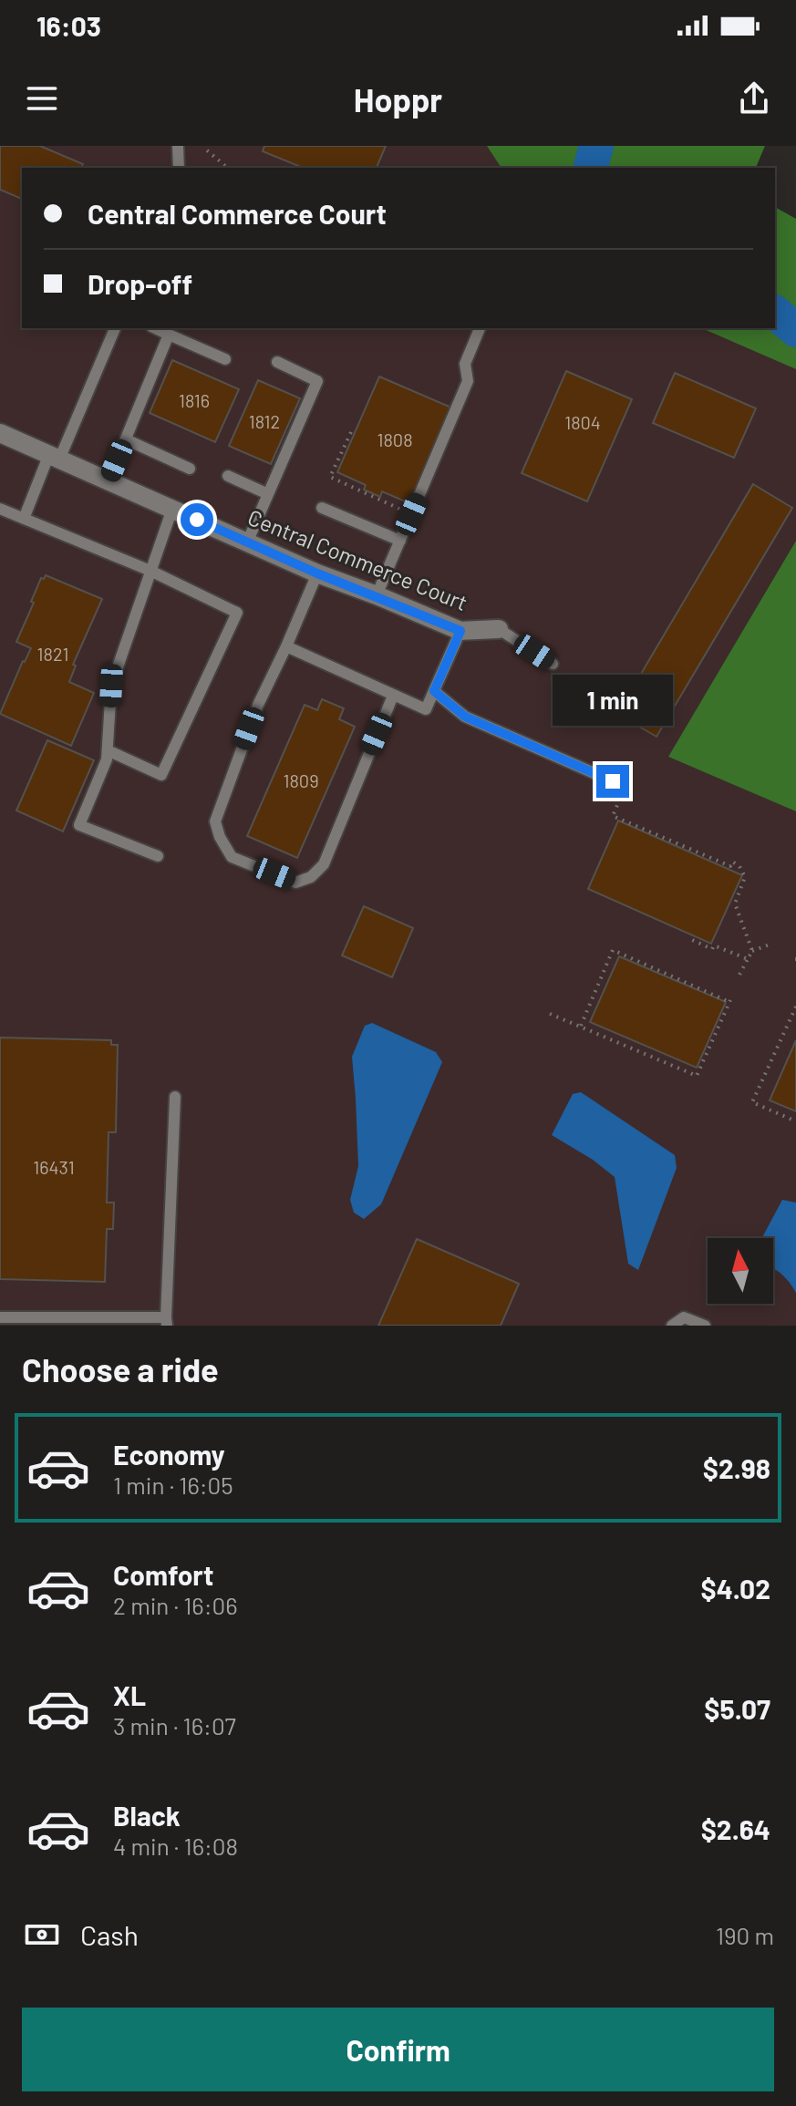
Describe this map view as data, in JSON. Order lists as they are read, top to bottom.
{
  "streets": {
    "street": ["Central Commerce Court"]
  },
  "house_numbers": [
    "1816",
    "1812",
    "1804",
    "1808",
    "1821",
    "1809",
    "16431"
  ],
  "north": "top",
  "page": {
    "status": "16:03",
    "header": "Hoppr",
    "banner": ["Central Commerce Court", "Drop-off"],
    "bubble": "1 min",
    "heading": "Choose a ride",
    "list": [
      {
        "name": "Economy",
        "note": "1 min · 16:05",
        "value": "$2.98"
      },
      {
        "name": "Comfort",
        "note": "2 min · 16:06",
        "value": "$4.02"
      },
      {
        "name": "XL",
        "note": "3 min · 16:07",
        "value": "$5.07"
      },
      {
        "name": "Black",
        "note": "4 min · 16:08",
        "value": "$2.64"
      }
    ],
    "pay": ["Cash", "190 m"],
    "buttons": "Confirm"
  }
}
